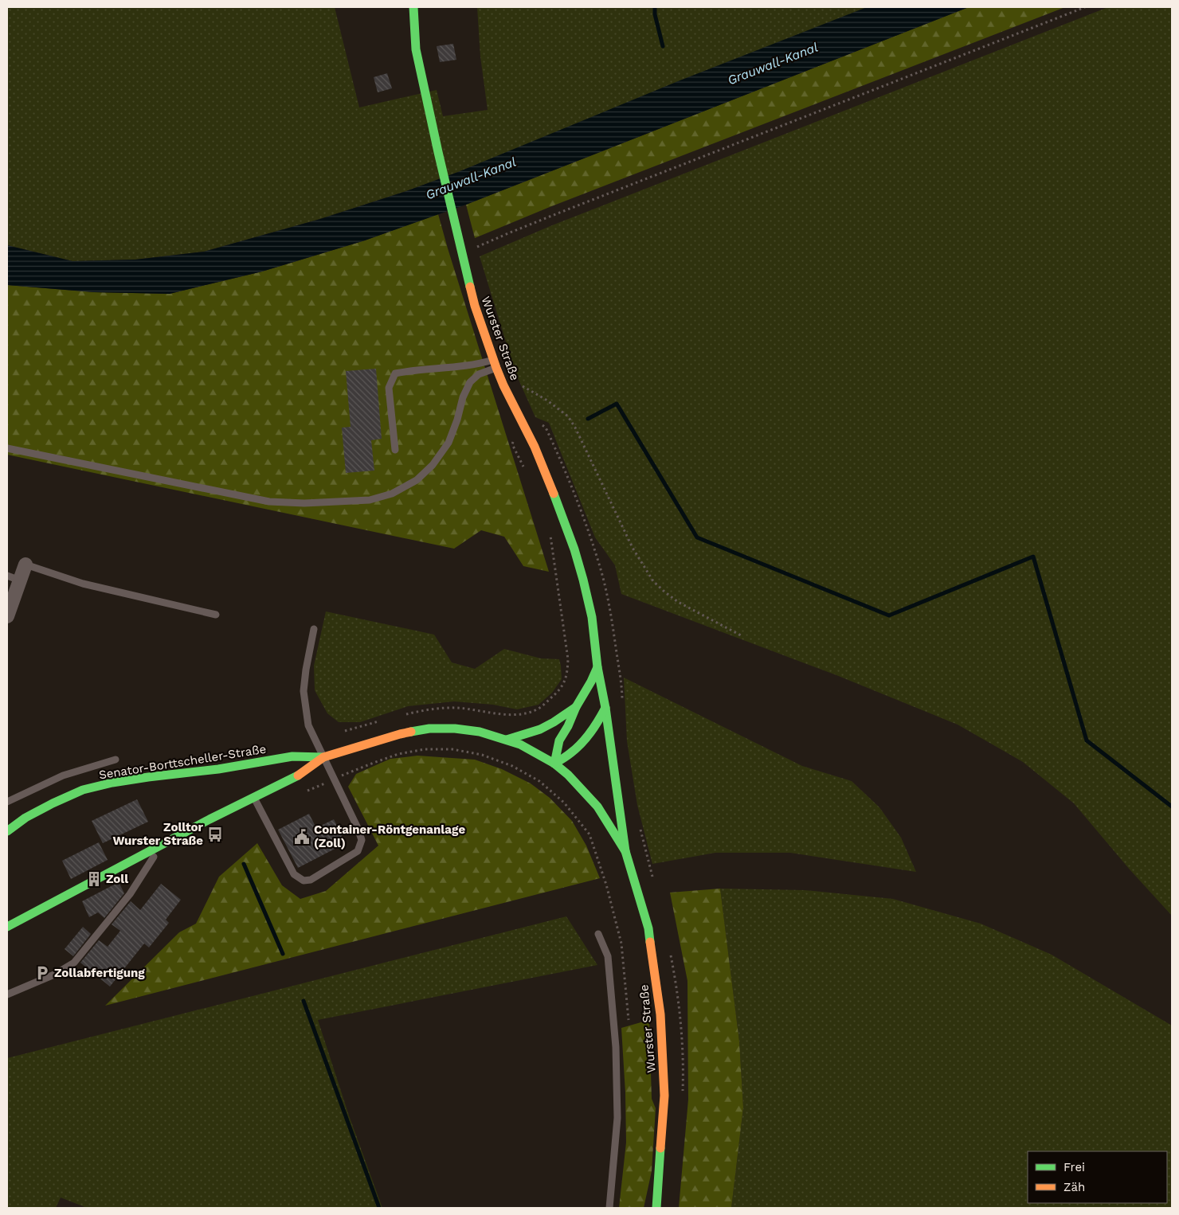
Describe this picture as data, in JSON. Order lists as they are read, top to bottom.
{
  "streets": {
    "main road": ["Wurster Straße", "Senator-Borttscheller-Straße"]
  },
  "crossings": [
    ["Wurster Straße", "Senator-Borttscheller-Straße"]
  ],
  "water": ["Grauwall-Kanal"],
  "places": {
    "bus stop": ["Zolltor Wurster Straße"],
    "public building": ["Container-Röntgenanlage (Zoll)"],
    "building": ["Zoll"],
    "parking": ["Zollabfertigung"]
  },
  "legend": ["Frei", "Zäh"]
}
